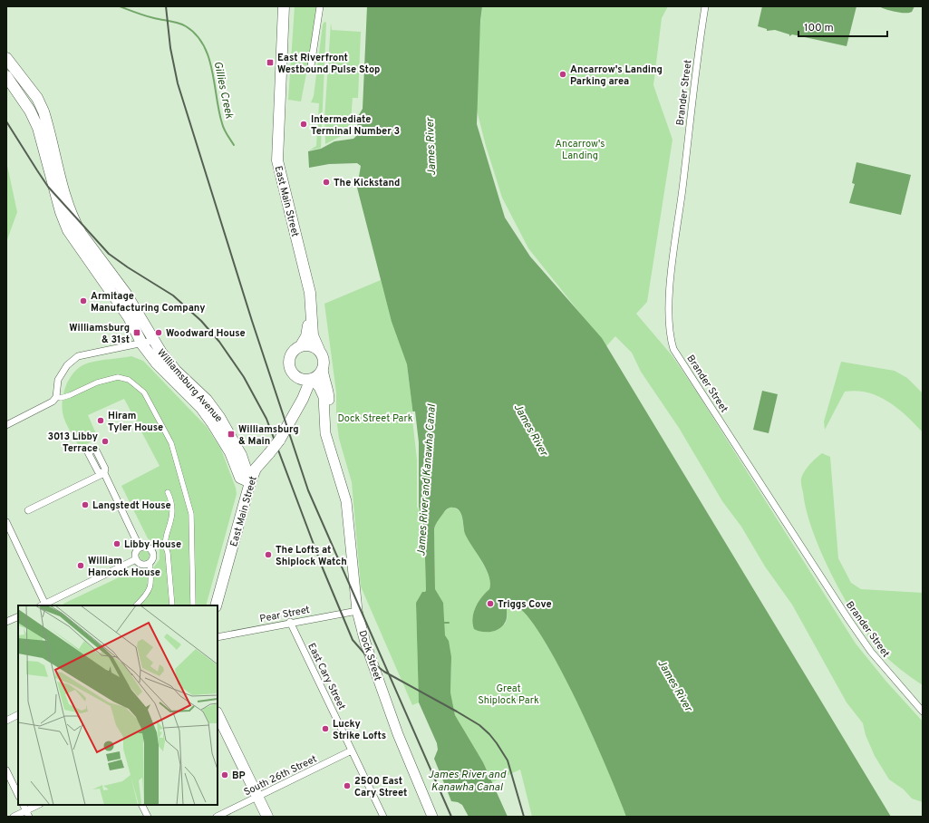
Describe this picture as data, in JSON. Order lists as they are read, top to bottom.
{
  "streets": {
    "main road": ["East Main Street", "Williamsburg Avenue", "Dock Street"],
    "street": [
      "Brander Street",
      "Pear Street",
      "East Cary Street",
      "South 26th Street"
    ]
  },
  "crossings": [
    ["East Main Street", "Williamsburg Avenue"],
    ["East Main Street", "Dock Street"],
    ["Pear Street", "Dock Street"],
    ["Pear Street", "East Cary Street"],
    ["East Cary Street", "South 26th Street"]
  ],
  "water": ["Gillies Creek", "James River", "James River and Kanawha Canal"],
  "parks": ["Ancarrow's Landing", "Dock Street Park", "Great Shiplock Park"],
  "places": {
    "transit": ["East Riverfront Westbound Pulse Stop", "Williamsburg & 31st", "Williamsburg & Main"],
    "other": [
      "Ancarrow's Landing Parking area",
      "Intermediate Terminal Number 3",
      "The Kickstand",
      "Armitage Manufacturing Company",
      "Woodward House",
      "Hiram Tyler House",
      "3013 Libby Terrace",
      "Langstedt House",
      "Libby House",
      "The Lofts at Shiplock Watch",
      "William Hancock House",
      "Triggs Cove",
      "Lucky Strike Lofts",
      "BP",
      "2500 East Cary Street"
    ]
  },
  "scale_bar": "100 m"
}
